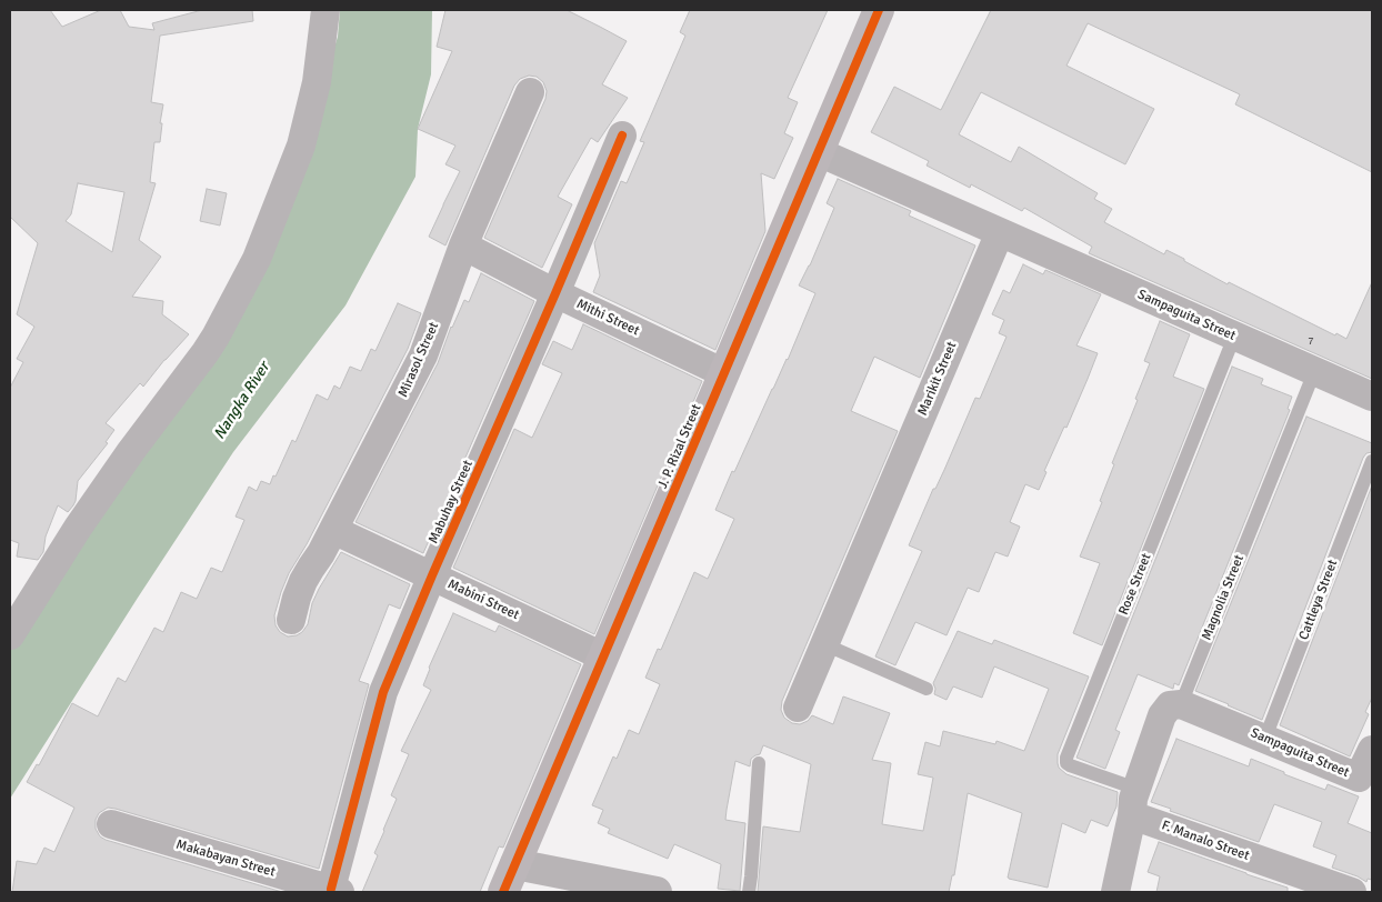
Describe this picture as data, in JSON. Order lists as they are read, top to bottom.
{
  "streets": {
    "main road": ["J. P. Rizal Street"],
    "street": [
      "Sampaguita Street",
      "Mithi Street",
      "Mirasol Street",
      "Marikit Street",
      "Mabuhay Street",
      "Mabini Street",
      "F. Manalo Street",
      "Makabayan Street"
    ],
    "lane": ["Rose Street", "Magnolia Street", "Cattleya Street"]
  },
  "crossings": [
    ["Sampaguita Street", "Marikit Street"],
    ["Sampaguita Street", "Rose Street"],
    ["Sampaguita Street", "Magnolia Street"],
    ["Sampaguita Street", "Cattleya Street"],
    ["Mithi Street", "Mirasol Street"],
    ["Mithi Street", "J. P. Rizal Street"],
    ["Mithi Street", "Mabuhay Street"],
    ["Mirasol Street", "Mabini Street"],
    ["J. P. Rizal Street", "Mabini Street"],
    ["Mabuhay Street", "Mabini Street"],
    ["Mabuhay Street", "Makabayan Street"],
    ["Rose Street", "F. Manalo Street"]
  ],
  "water": ["Nangka River"],
  "house_numbers": ["7"]
}
